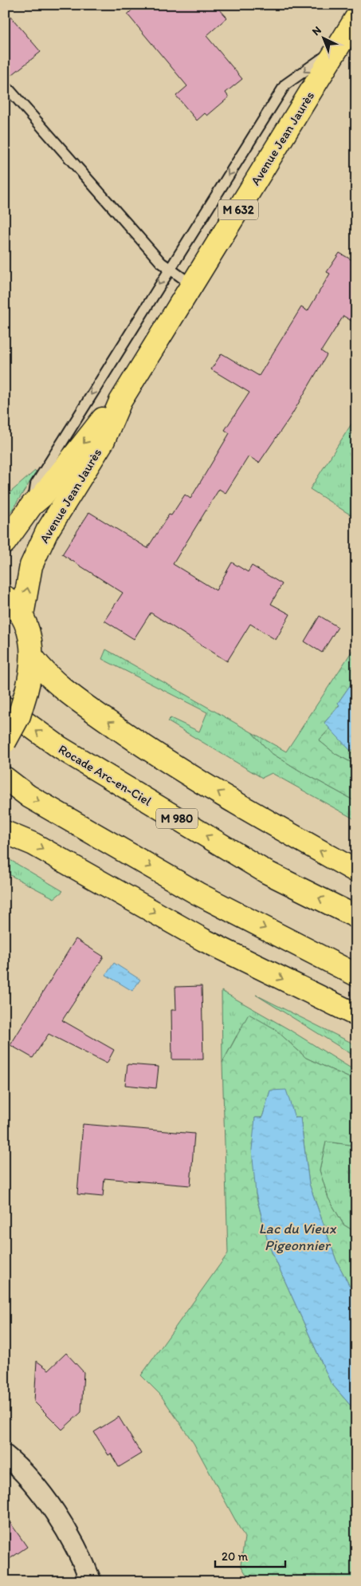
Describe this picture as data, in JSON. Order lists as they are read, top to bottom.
{
  "streets": {
    "main road": [
      "Avenue Jean Jaurès",
      "M 632",
      "Rocade Arc-en-Ciel",
      "M 980"
    ]
  },
  "water": ["Lac du Vieux Pigeonnier"],
  "scale_bar": "20 m",
  "north": "top left"
}
